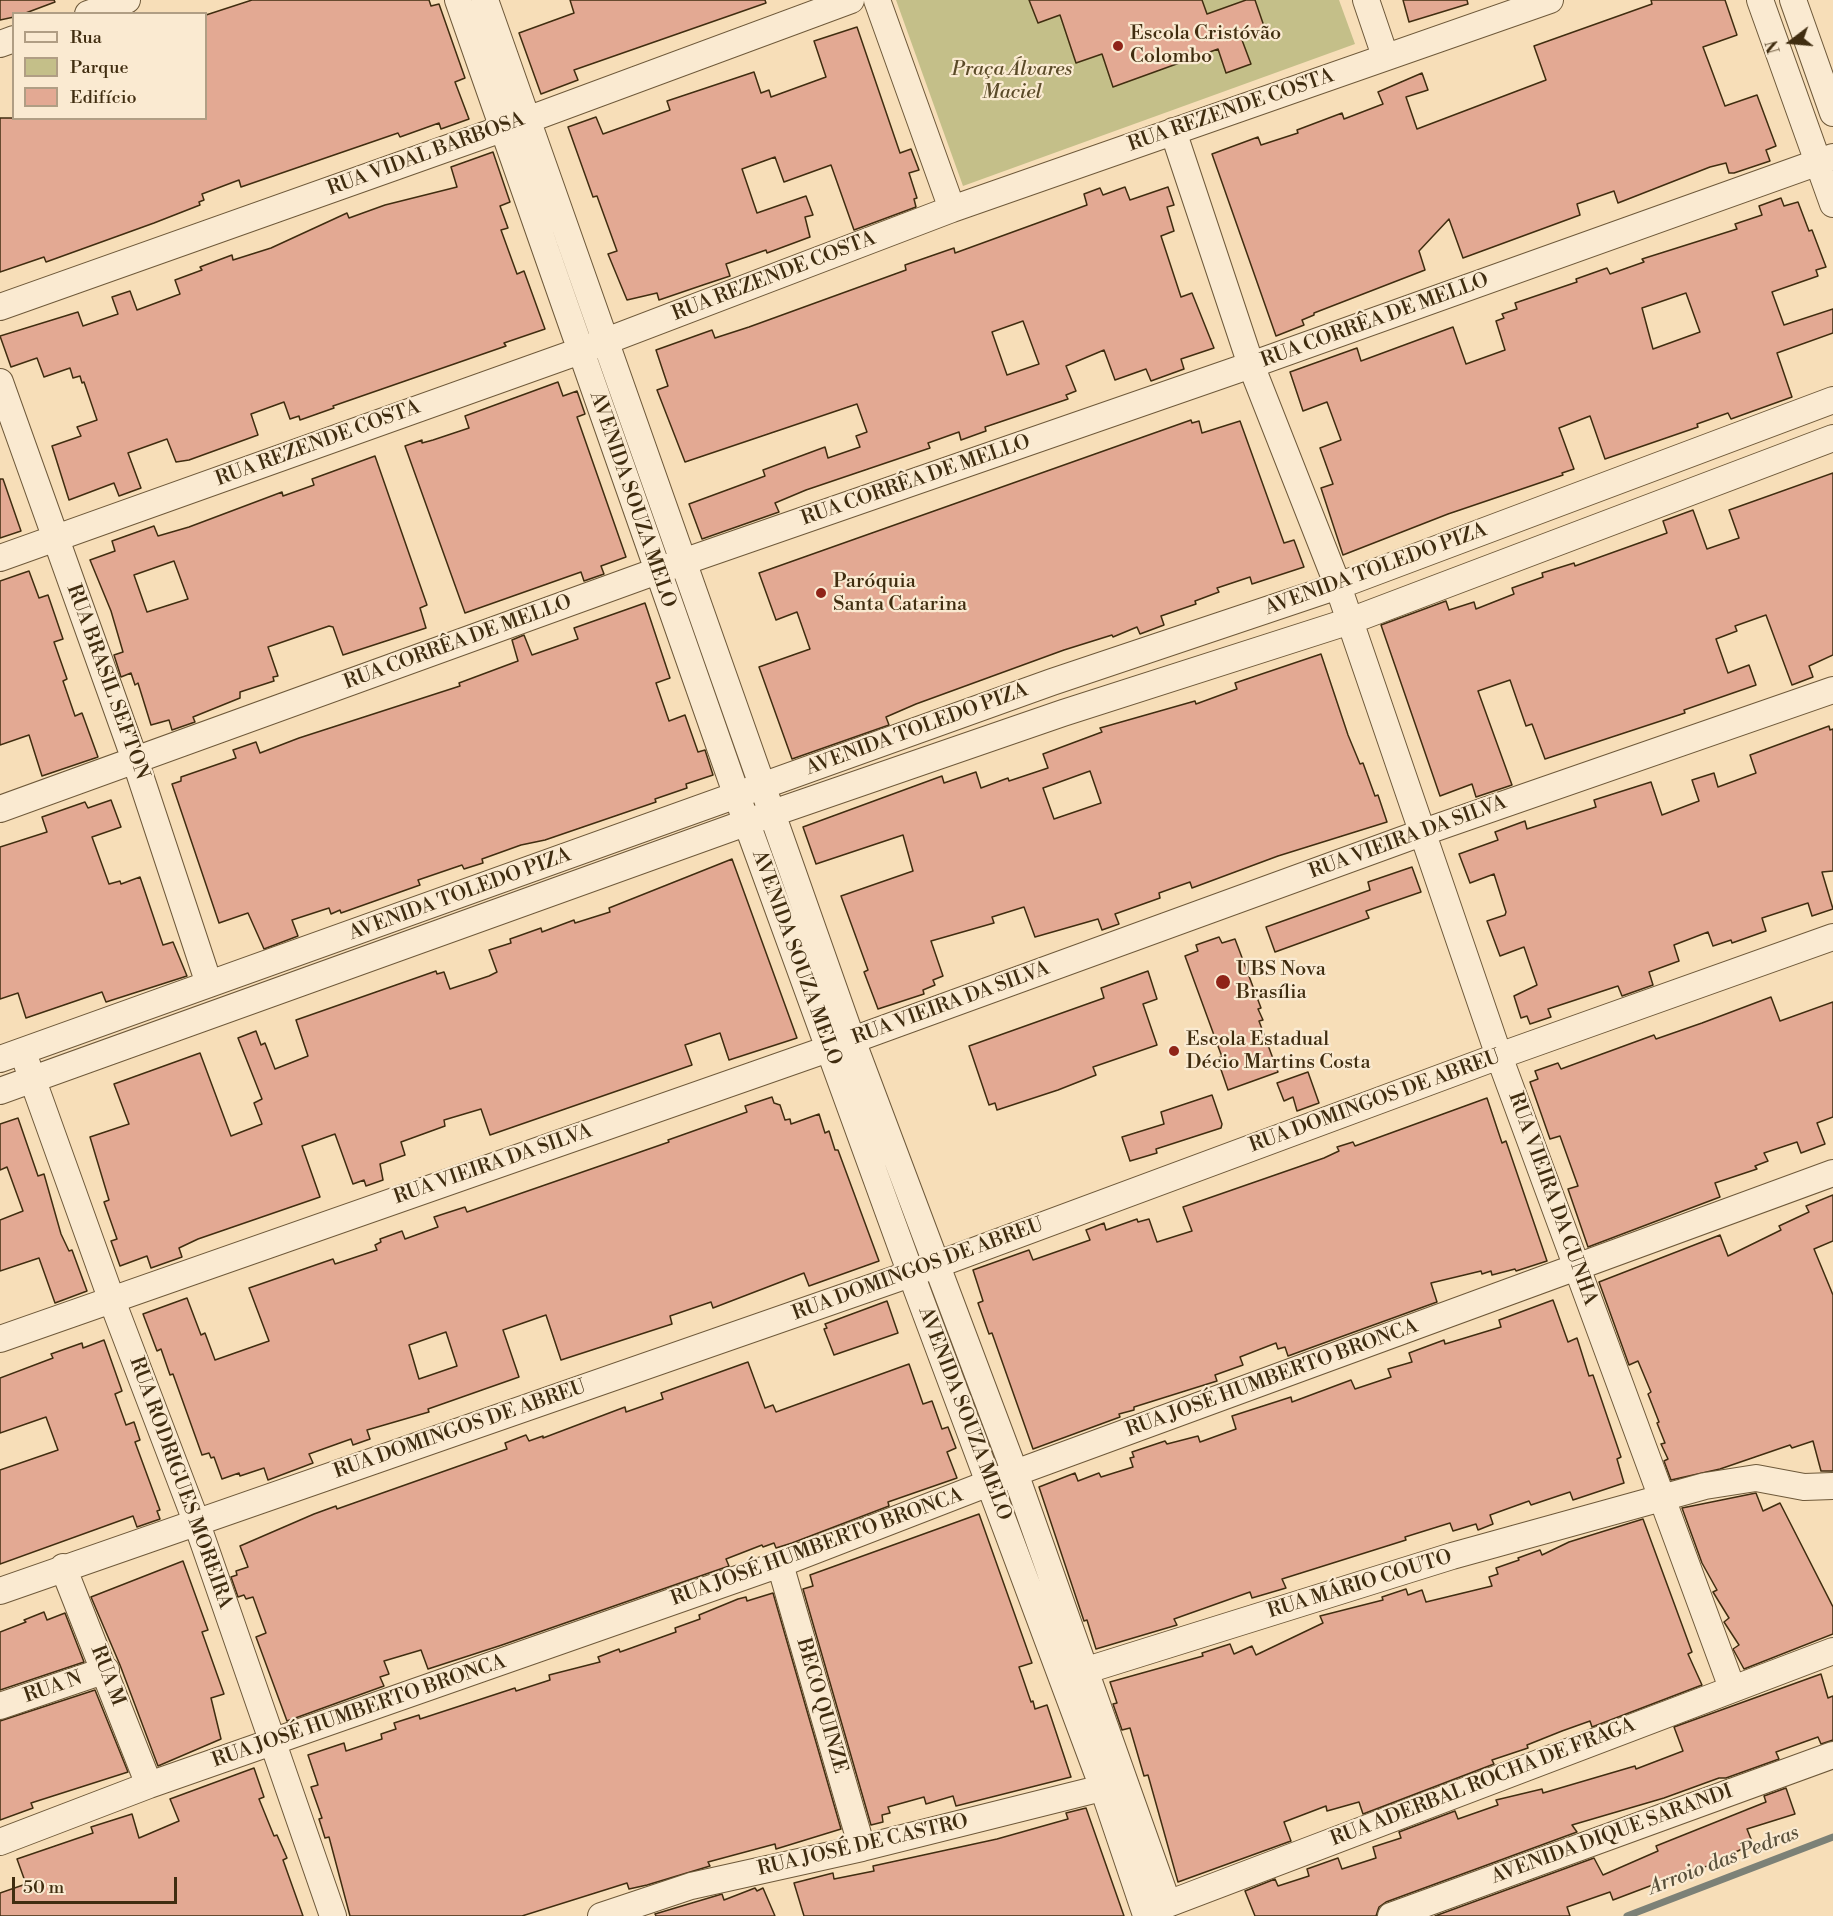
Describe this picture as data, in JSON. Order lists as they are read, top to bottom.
{
  "streets": {
    "street": [
      "RUA REZENDE COSTA",
      "RUA VIDAL BARBOSA",
      "RUA CORRÊA DE MELLO",
      "AVENIDA SOUZA MELO",
      "AVENIDA TOLEDO PIZA",
      "RUA BRASIL SEFTON",
      "RUA VIEIRA DA SILVA",
      "RUA DOMINGOS DE ABREU",
      "RUA VIEIRA DA CUNHA",
      "RUA JOSÉ HUMBERTO BRONCA",
      "RUA RODRIGUES MOREIRA",
      "RUA MÁRIO COUTO",
      "RUA M",
      "RUA N",
      "BECO QUINZE",
      "RUA ADERBAL ROCHA DE FRAGA",
      "AVENIDA DIQUE SARANDI",
      "RUA JOSÉ DE CASTRO"
    ]
  },
  "crossings": [
    ["RUA REZENDE COSTA", "AVENIDA SOUZA MELO"],
    ["RUA REZENDE COSTA", "RUA BRASIL SEFTON"],
    ["RUA REZENDE COSTA", "RUA VIEIRA DA CUNHA"],
    ["RUA VIDAL BARBOSA", "AVENIDA SOUZA MELO"],
    ["RUA CORRÊA DE MELLO", "AVENIDA SOUZA MELO"],
    ["RUA CORRÊA DE MELLO", "RUA BRASIL SEFTON"],
    ["RUA CORRÊA DE MELLO", "RUA VIEIRA DA CUNHA"],
    ["AVENIDA SOUZA MELO", "AVENIDA TOLEDO PIZA"],
    ["AVENIDA SOUZA MELO", "RUA VIEIRA DA SILVA"],
    ["AVENIDA SOUZA MELO", "RUA DOMINGOS DE ABREU"],
    ["AVENIDA SOUZA MELO", "RUA JOSÉ HUMBERTO BRONCA"],
    ["AVENIDA SOUZA MELO", "RUA MÁRIO COUTO"],
    ["AVENIDA SOUZA MELO", "RUA ADERBAL ROCHA DE FRAGA"],
    ["AVENIDA SOUZA MELO", "RUA JOSÉ DE CASTRO"],
    ["AVENIDA TOLEDO PIZA", "RUA BRASIL SEFTON"],
    ["AVENIDA TOLEDO PIZA", "RUA VIEIRA DA CUNHA"],
    ["AVENIDA TOLEDO PIZA", "RUA RODRIGUES MOREIRA"],
    ["RUA VIEIRA DA SILVA", "RUA VIEIRA DA CUNHA"],
    ["RUA VIEIRA DA SILVA", "RUA RODRIGUES MOREIRA"],
    ["RUA DOMINGOS DE ABREU", "RUA VIEIRA DA CUNHA"],
    ["RUA DOMINGOS DE ABREU", "RUA RODRIGUES MOREIRA"],
    ["RUA DOMINGOS DE ABREU", "RUA M"],
    ["RUA VIEIRA DA CUNHA", "RUA JOSÉ HUMBERTO BRONCA"],
    ["RUA VIEIRA DA CUNHA", "RUA MÁRIO COUTO"],
    ["RUA VIEIRA DA CUNHA", "RUA ADERBAL ROCHA DE FRAGA"],
    ["RUA JOSÉ HUMBERTO BRONCA", "RUA RODRIGUES MOREIRA"],
    ["RUA JOSÉ HUMBERTO BRONCA", "RUA M"],
    ["RUA JOSÉ HUMBERTO BRONCA", "BECO QUINZE"],
    ["RUA M", "RUA N"],
    ["BECO QUINZE", "RUA JOSÉ DE CASTRO"]
  ],
  "water": ["Arroio das Pedras"],
  "parks": ["Praça Álvares Maciel"],
  "places": [
    "Escola Cristóvão Colombo",
    "Paróquia Santa Catarina",
    "UBS Nova Brasília",
    "Escola Estadual Décio Martins Costa"
  ],
  "legend": ["Rua", "Parque", "Edifício"],
  "scale_bar": "50 m",
  "north": "left"
}
